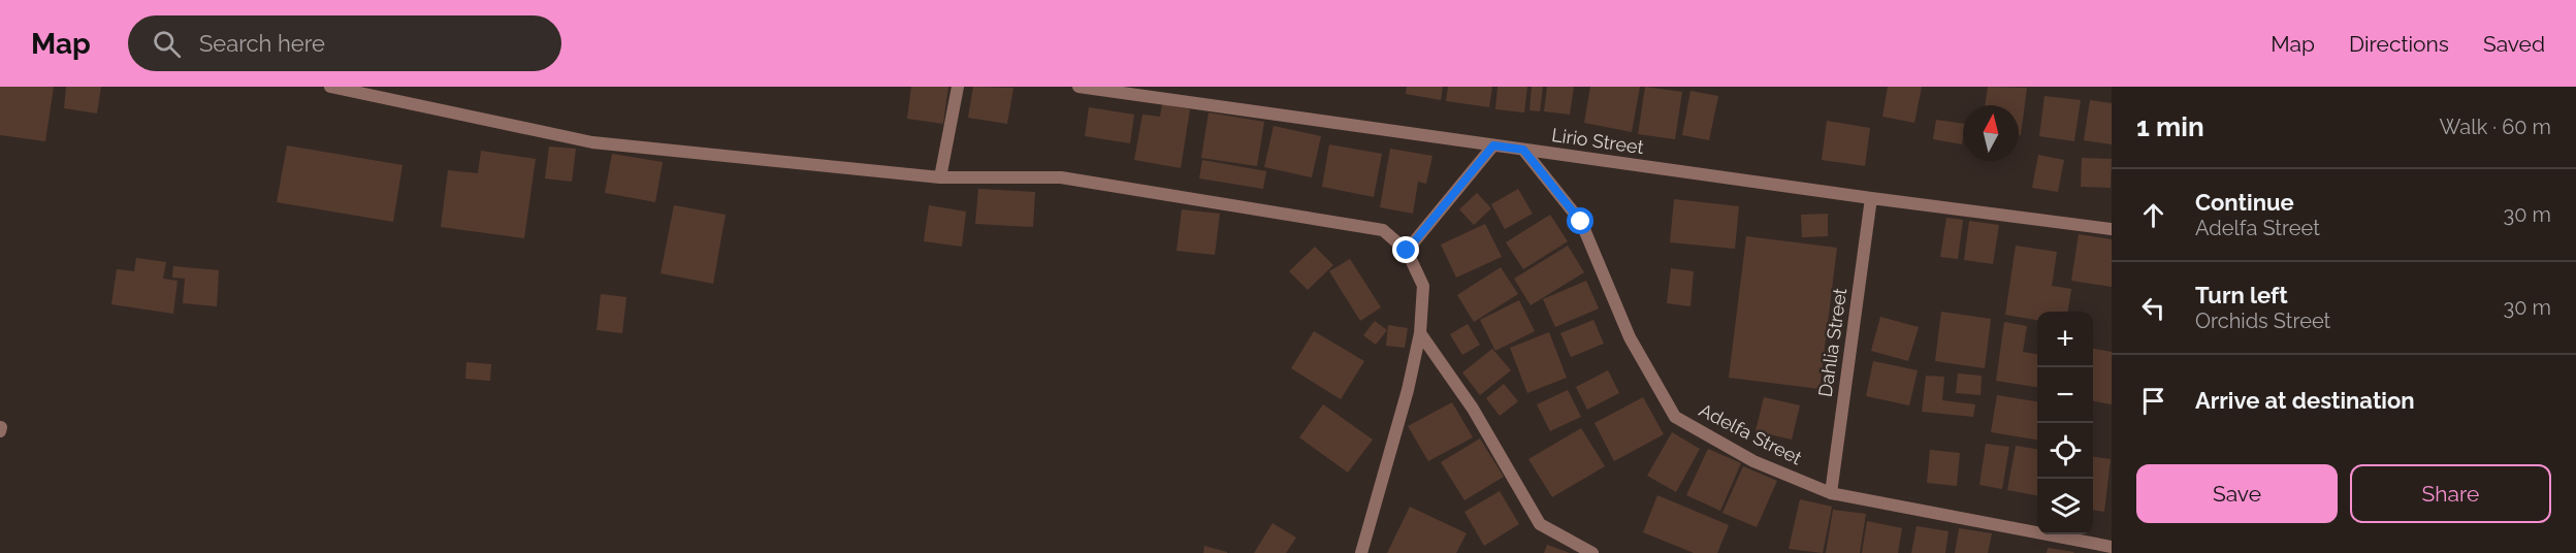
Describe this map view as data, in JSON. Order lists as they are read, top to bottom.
{
  "streets": {
    "street": ["Lirio Street", "Dahlia Street", "Adelfa Street"]
  },
  "crossings": [
    ["Lirio Street", "Dahlia Street"],
    ["Lirio Street", "Adelfa Street"],
    ["Dahlia Street", "Adelfa Street"]
  ],
  "north": "top",
  "page": {
    "header": "Map",
    "search": "Search here",
    "nav": ["Map", "Directions", "Saved"],
    "heading": ["1 min", "Walk · 60 m"],
    "list": [
      ["Continue", "Adelfa Street", "30 m"],
      ["Turn left", "Orchids Street", "30 m"],
      "Arrive at destination"
    ],
    "map_buttons": ["+", "−"],
    "buttons": ["Save", "Share"]
  }
}
